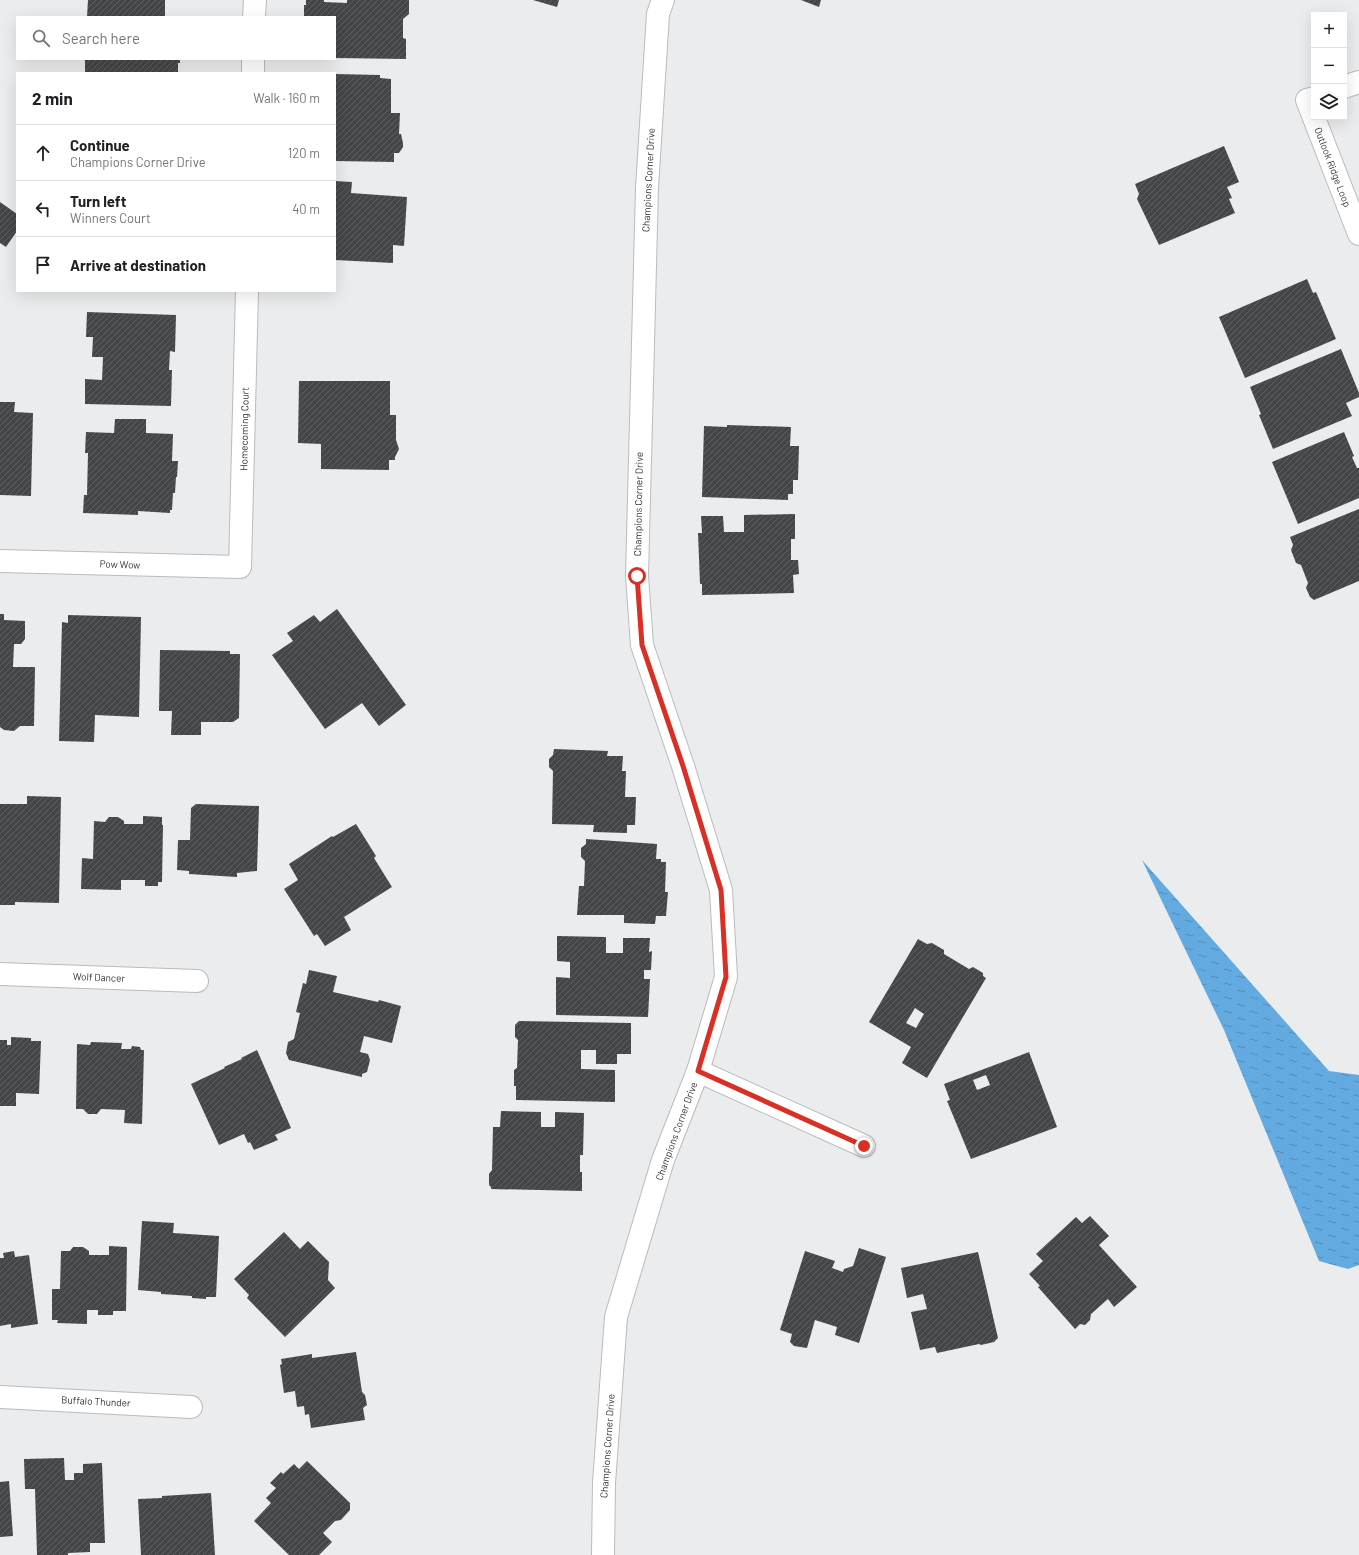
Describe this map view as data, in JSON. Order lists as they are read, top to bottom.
{
  "streets": {
    "street": [
      "Outlook Ridge Loop",
      "Champions Corner Drive",
      "Homecoming Court",
      "Pow Wow",
      "Wolf Dancer",
      "Buffalo Thunder"
    ]
  },
  "crossings": [
    ["Homecoming Court", "Pow Wow"]
  ],
  "page": {
    "map_buttons": ["+", "−"],
    "search": "Search here",
    "heading": ["2 min", "Walk · 160 m"],
    "list": [
      ["Continue", "Champions Corner Drive", "120 m"],
      ["Turn left", "Winners Court", "40 m"],
      "Arrive at destination"
    ]
  }
}
